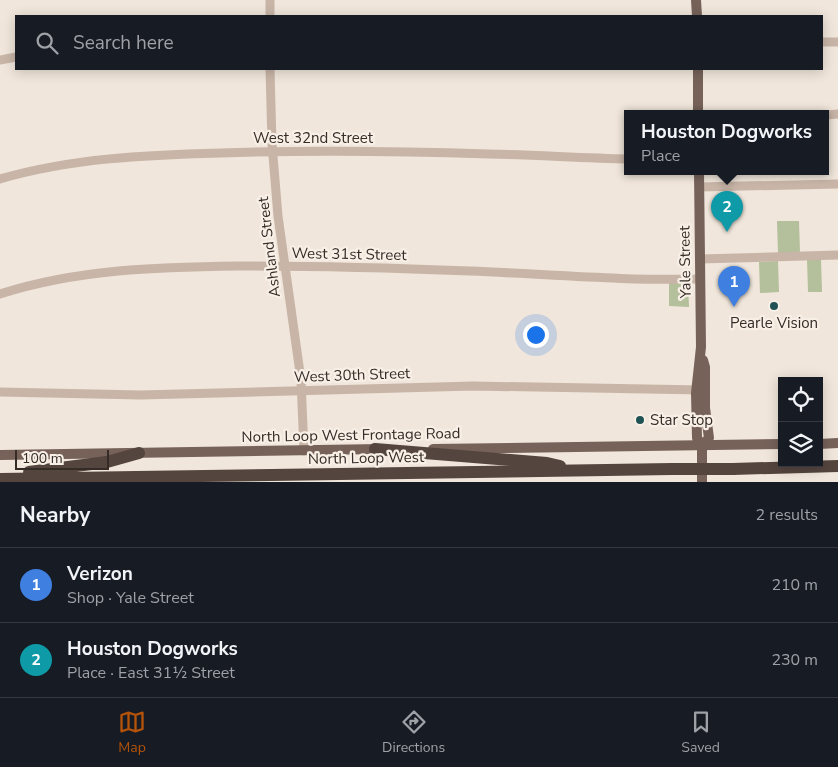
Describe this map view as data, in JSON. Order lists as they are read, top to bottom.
{
  "streets": {
    "highway": ["North Loop West"],
    "main road": ["Yale Street", "North Loop West Frontage Road"],
    "street": [
      "West 32nd Street",
      "Ashland Street",
      "West 31st Street",
      "West 30th Street"
    ]
  },
  "crossings": [
    ["West 32nd Street", "Ashland Street"],
    ["Ashland Street", "West 31st Street"],
    ["Ashland Street", "West 30th Street"],
    ["Ashland Street", "North Loop West Frontage Road"],
    ["West 31st Street", "Yale Street"],
    ["Yale Street", "West 30th Street"],
    ["Yale Street", "North Loop West Frontage Road"]
  ],
  "places": ["Pearle Vision", "Star Stop"],
  "scale_bar": "100 m",
  "page": {
    "search": "Search here",
    "popup": ["Houston Dogworks", "Place"],
    "pins": ["2", "1"],
    "scale": "100 m",
    "heading": ["Nearby", "2 results"],
    "list": [
      {
        "mark": "1",
        "name": "Verizon",
        "note": "Shop · Yale Street",
        "value": "210 m"
      },
      {
        "mark": "2",
        "name": "Houston Dogworks",
        "note": "Place · East 31½ Street",
        "value": "230 m"
      }
    ],
    "nav": ["Map", "Directions", "Saved"]
  }
}
